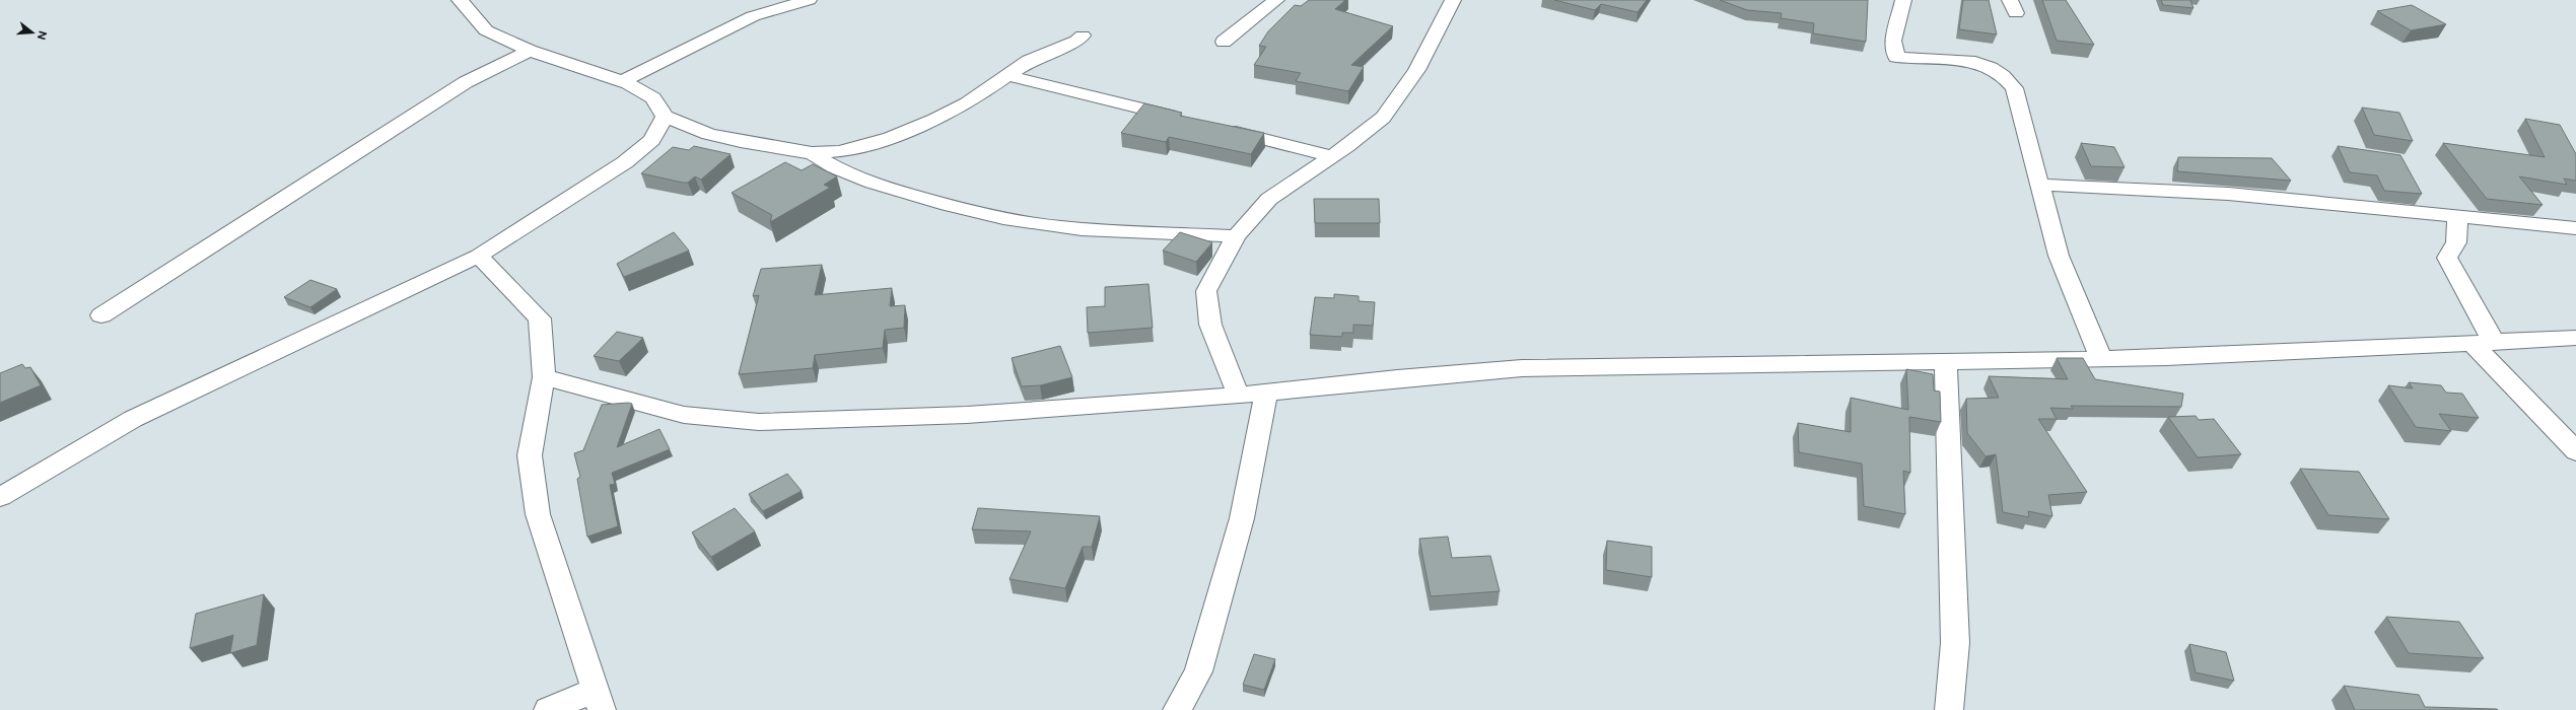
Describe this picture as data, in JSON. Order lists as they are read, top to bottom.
{
  "north": "right"
}
